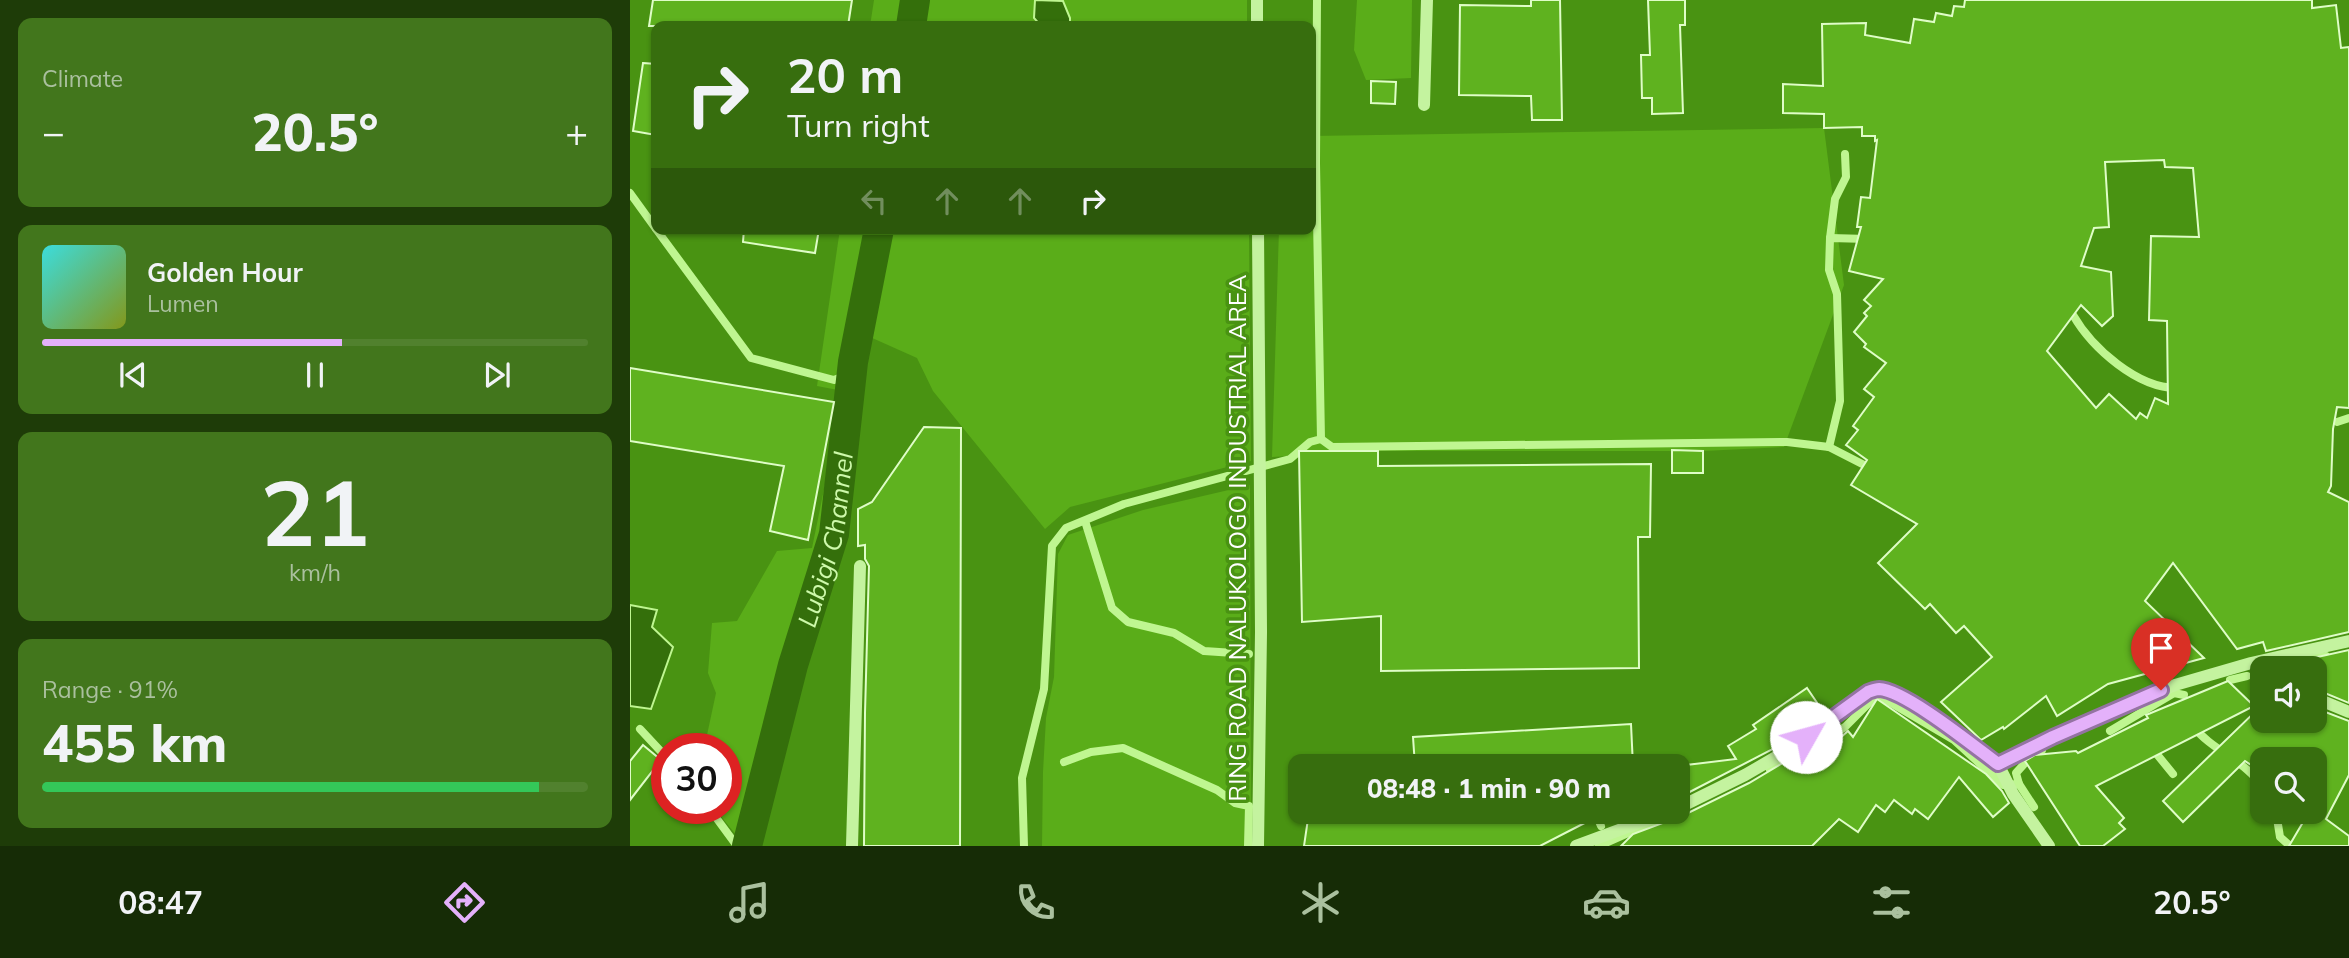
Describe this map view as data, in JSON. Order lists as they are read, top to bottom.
{
  "streets": {
    "street": ["RING ROAD NALUKOLOGO INDUSTRIAL AREA"]
  },
  "water": ["Lubigi Channel"],
  "page": {
    "tile": [
      "Climate",
      ["21", "km/h"],
      ["Range · 91%", "455 km"]
    ],
    "turn": ["20 m", "Turn right"],
    "heat": ["−", "20.5°", "+"],
    "song": ["Golden Hour", "Lumen"],
    "limit": "30",
    "trip": "08:48 · 1 min · 90 m",
    "tabs": ["08:47", "20.5°"]
  }
}
